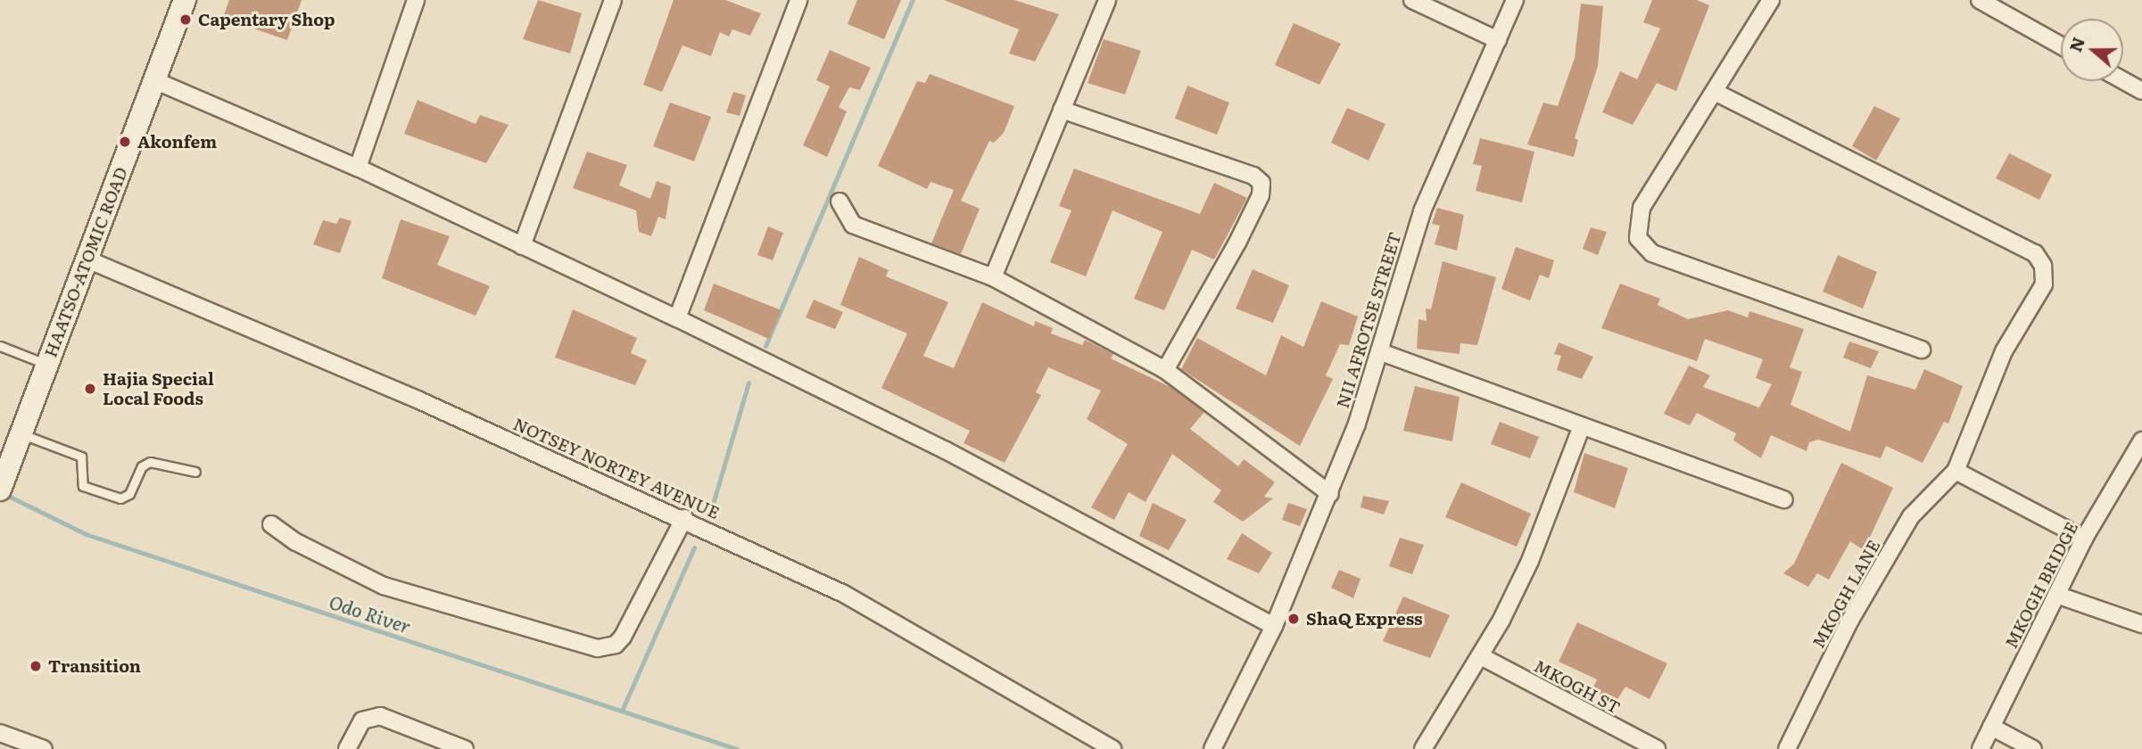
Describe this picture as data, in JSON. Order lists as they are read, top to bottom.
{
  "streets": {
    "main road": ["HAATSO-ATOMIC ROAD"],
    "street": [
      "NII AFROTSE STREET",
      "NOTSEY NORTEY AVENUE",
      "MKOGH BRIDGE",
      "MKOGH LANE",
      "MKOGH ST"
    ]
  },
  "crossings": [
    ["HAATSO-ATOMIC ROAD", "NOTSEY NORTEY AVENUE"]
  ],
  "water": ["Odo River"],
  "places": [
    "Capentary Shop",
    "Akonfem",
    "Hajia Special Local Foods",
    "ShaQ Express",
    "Transition"
  ],
  "north": "left"
}
